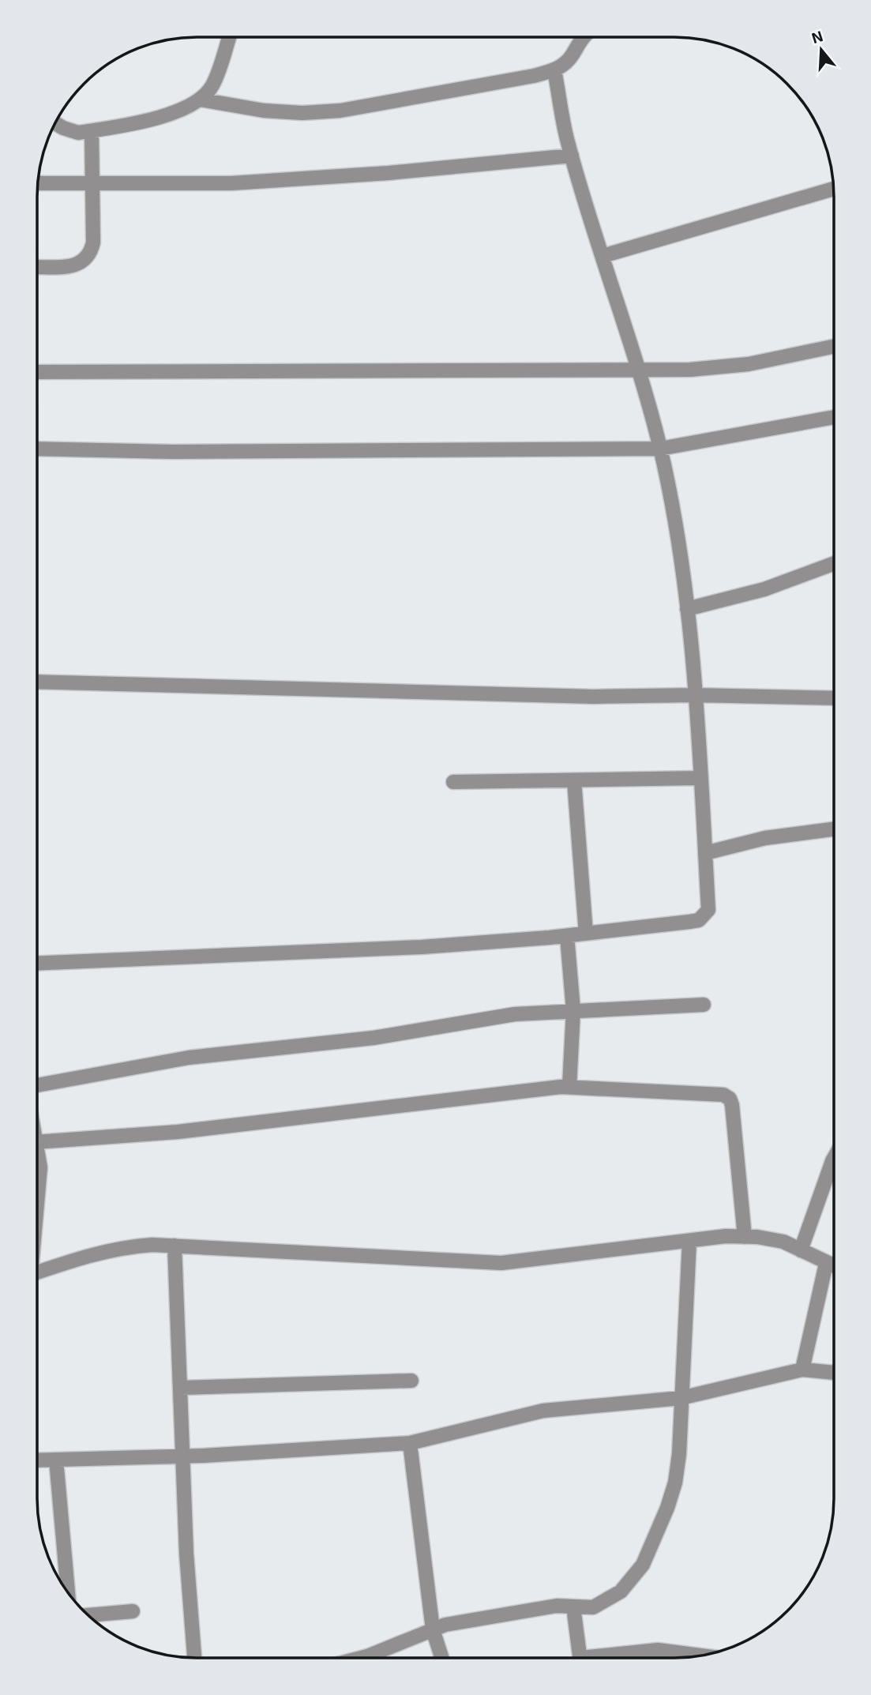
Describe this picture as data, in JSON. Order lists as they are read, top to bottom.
{
  "north": "top"
}
